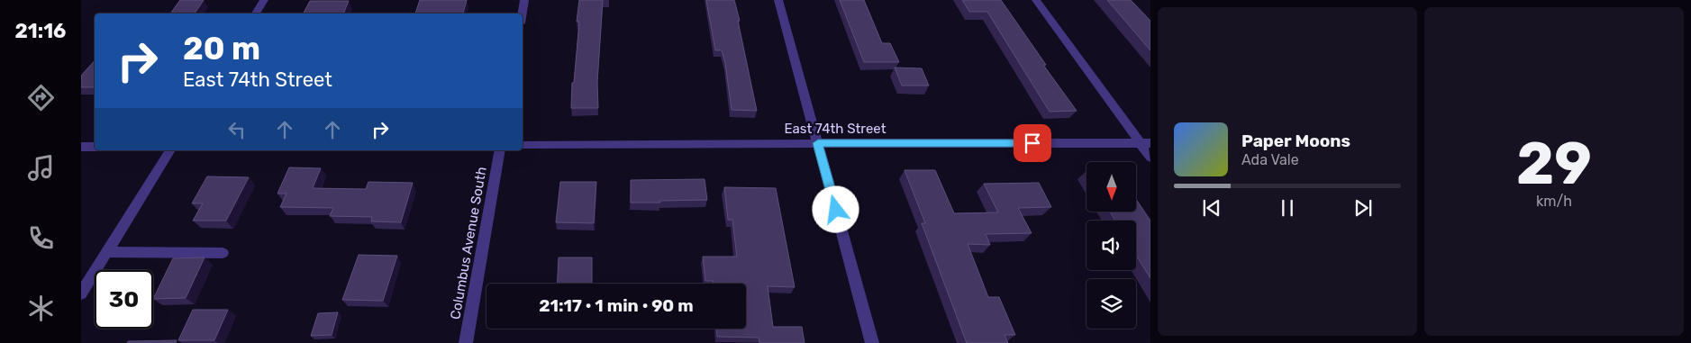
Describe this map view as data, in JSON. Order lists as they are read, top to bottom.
{
  "streets": {
    "street": ["East 74th Street", "Columbus Avenue South"]
  },
  "north": "bottom",
  "page": {
    "tabs": "21:16",
    "tile": ["29", "km/h"],
    "turn": ["20 m", "East 74th Street"],
    "song": ["Paper Moons", "Ada Vale"],
    "limit": "30",
    "trip": "21:17 · 1 min · 90 m"
  }
}
